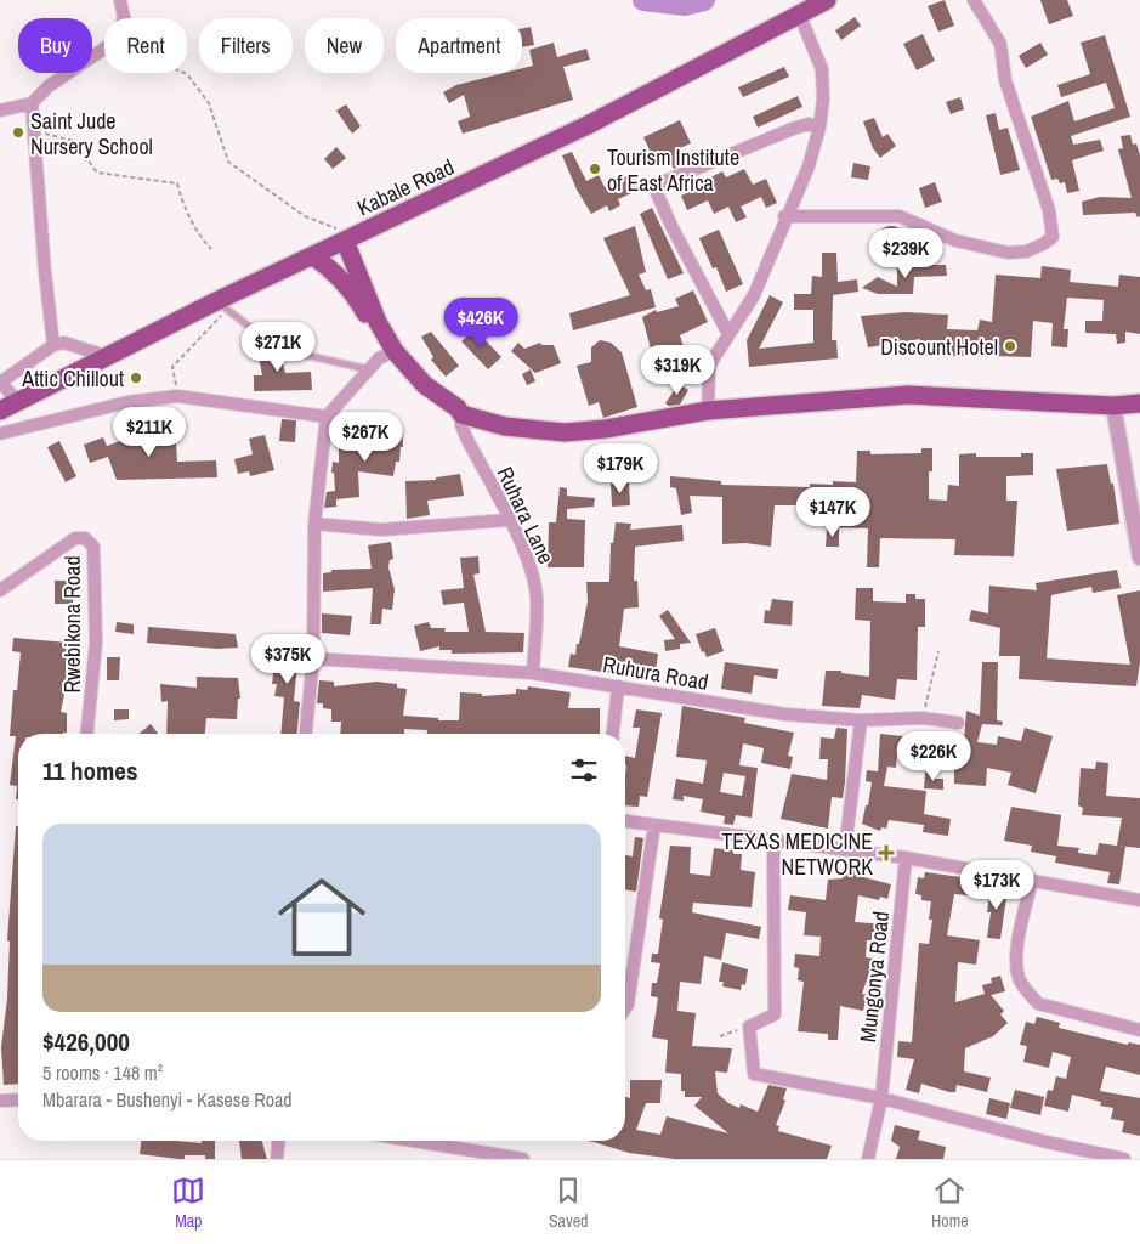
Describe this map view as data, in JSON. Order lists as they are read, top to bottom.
{
  "streets": {
    "main road": ["Kabale Road"],
    "street": [
      "Ruhara Lane",
      "Rwebikona Road",
      "Ruhura Road",
      "Mungonya Road"
    ]
  },
  "crossings": [
    ["Ruhara Lane", "Ruhura Road"]
  ],
  "places": {
    "other": [
      "Saint Jude Nursery School",
      "Tourism Institute of East Africa",
      "Discount Hotel",
      "Attic Chillout"
    ],
    "health": ["TEXAS MEDICINE NETWORK"]
  },
  "page": {
    "chip": [
      "Buy",
      "Rent",
      "Filters",
      "New",
      "Apartment"
    ],
    "price": [
      "$239K",
      "$426K",
      "$271K",
      "$319K",
      "$211K",
      "$267K",
      "$179K",
      "$147K",
      "$375K",
      "$226K",
      "$173K"
    ],
    "heading": "11 homes",
    "list": [
      {
        "name": "$426,000",
        "note": "5 rooms · 148 m² · Mbarara - Bushenyi - Kasese Road"
      }
    ],
    "tabs": ["Map", "Saved", "Home"]
  }
}
